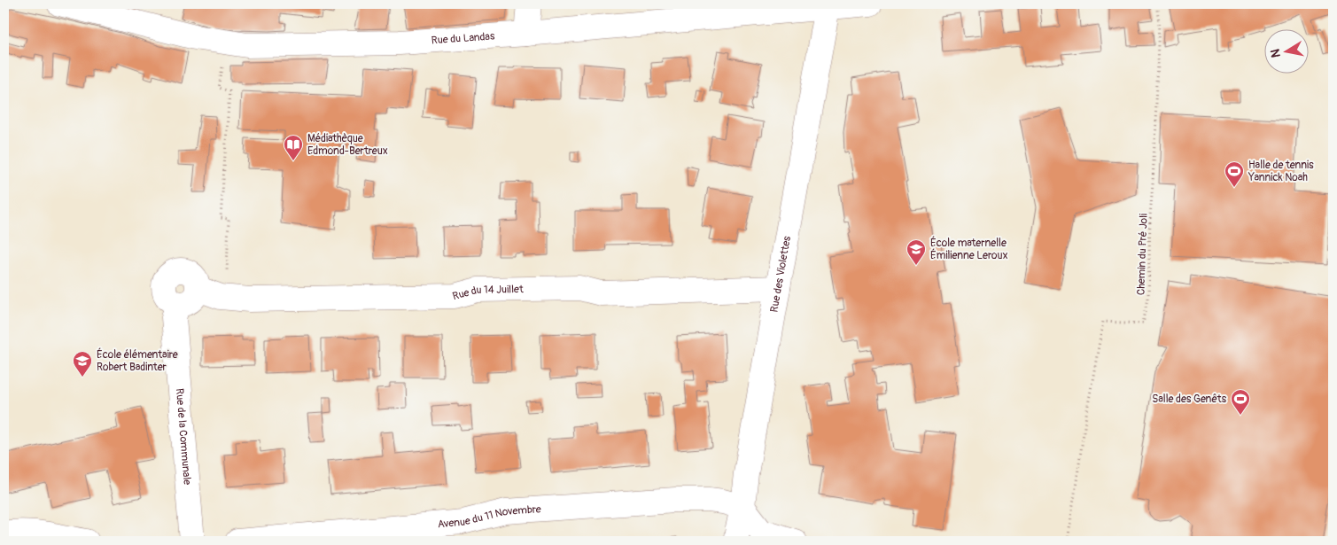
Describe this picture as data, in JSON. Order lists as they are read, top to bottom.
{
  "streets": {
    "street": [
      "Rue du Landas",
      "Rue des Violettes",
      "Rue du 14 Juillet",
      "Rue de la Communale",
      "Avenue du 11 Novembre"
    ],
    "path": ["Chemin du Pré Joli"]
  },
  "crossings": [
    ["Rue du Landas", "Rue des Violettes"],
    ["Rue des Violettes", "Rue du 14 Juillet"],
    ["Rue des Violettes", "Avenue du 11 Novembre"],
    ["Rue du 14 Juillet", "Rue de la Communale"]
  ],
  "places": {
    "library": ["Médiathèque Edmond-Bertreux"],
    "sports": ["Halle de tennis Yannick Noah", "Salle des Genêts"],
    "school or university": ["École maternelle Émilienne Leroux", "École élémentaire Robert Badinter"]
  },
  "north": "left"
}
